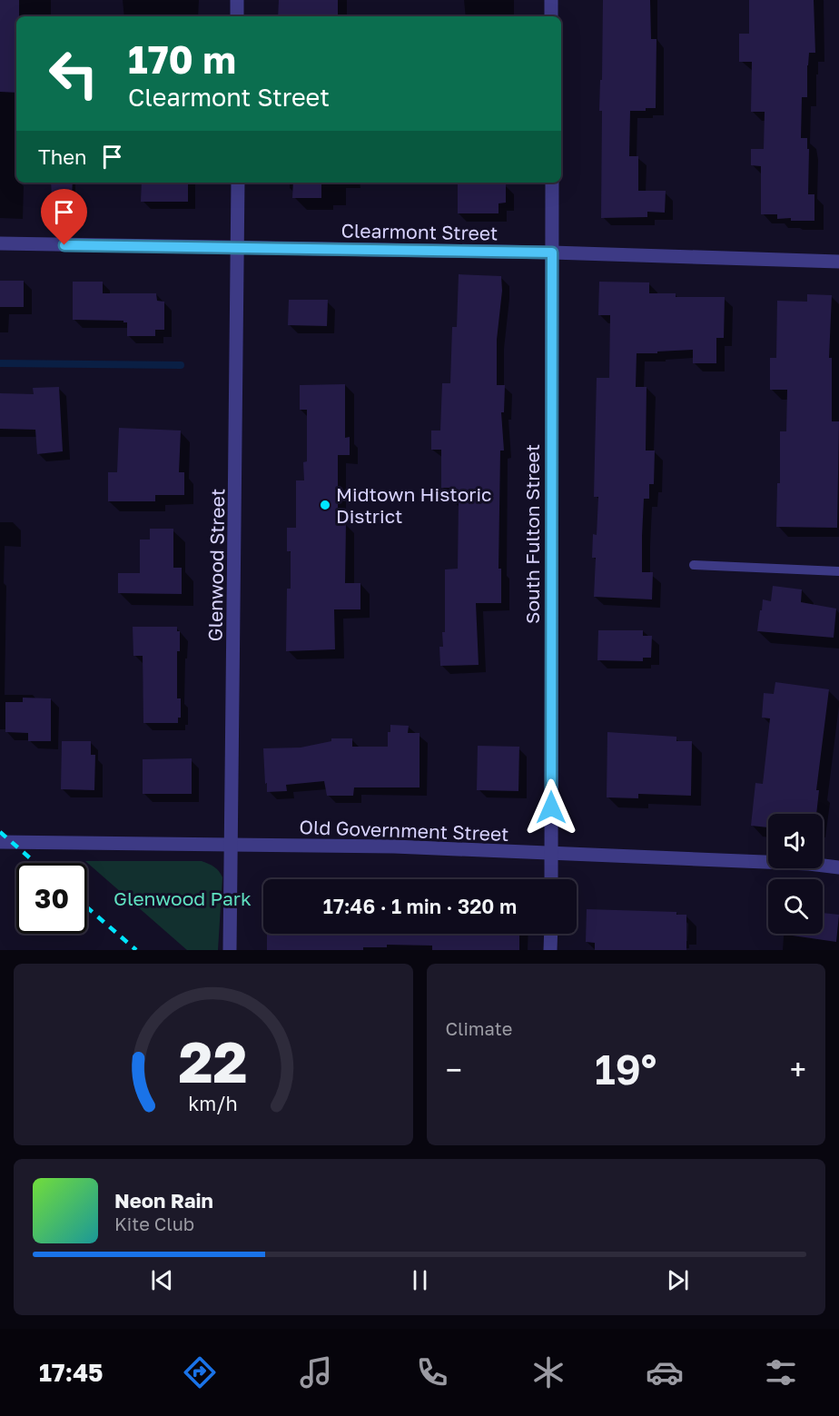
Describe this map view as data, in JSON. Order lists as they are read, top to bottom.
{
  "streets": {
    "street": [
      "Clearmont Street",
      "South Fulton Street",
      "Glenwood Street",
      "Old Government Street"
    ]
  },
  "crossings": [
    ["Clearmont Street", "South Fulton Street"],
    ["Clearmont Street", "Glenwood Street"],
    ["South Fulton Street", "Old Government Street"],
    ["Glenwood Street", "Old Government Street"]
  ],
  "parks": ["Glenwood Park"],
  "places": ["Midtown Historic District"],
  "page": {
    "turn": ["170 m", "Clearmont Street"],
    "then": "Then",
    "limit": "30",
    "trip": "17:46 · 1 min · 320 m",
    "tile": "Climate",
    "heat": ["−", "19°", "+"],
    "song": ["Neon Rain", "Kite Club"],
    "tabs": "17:45",
    "gauge": ["22", "km/h"]
  }
}
